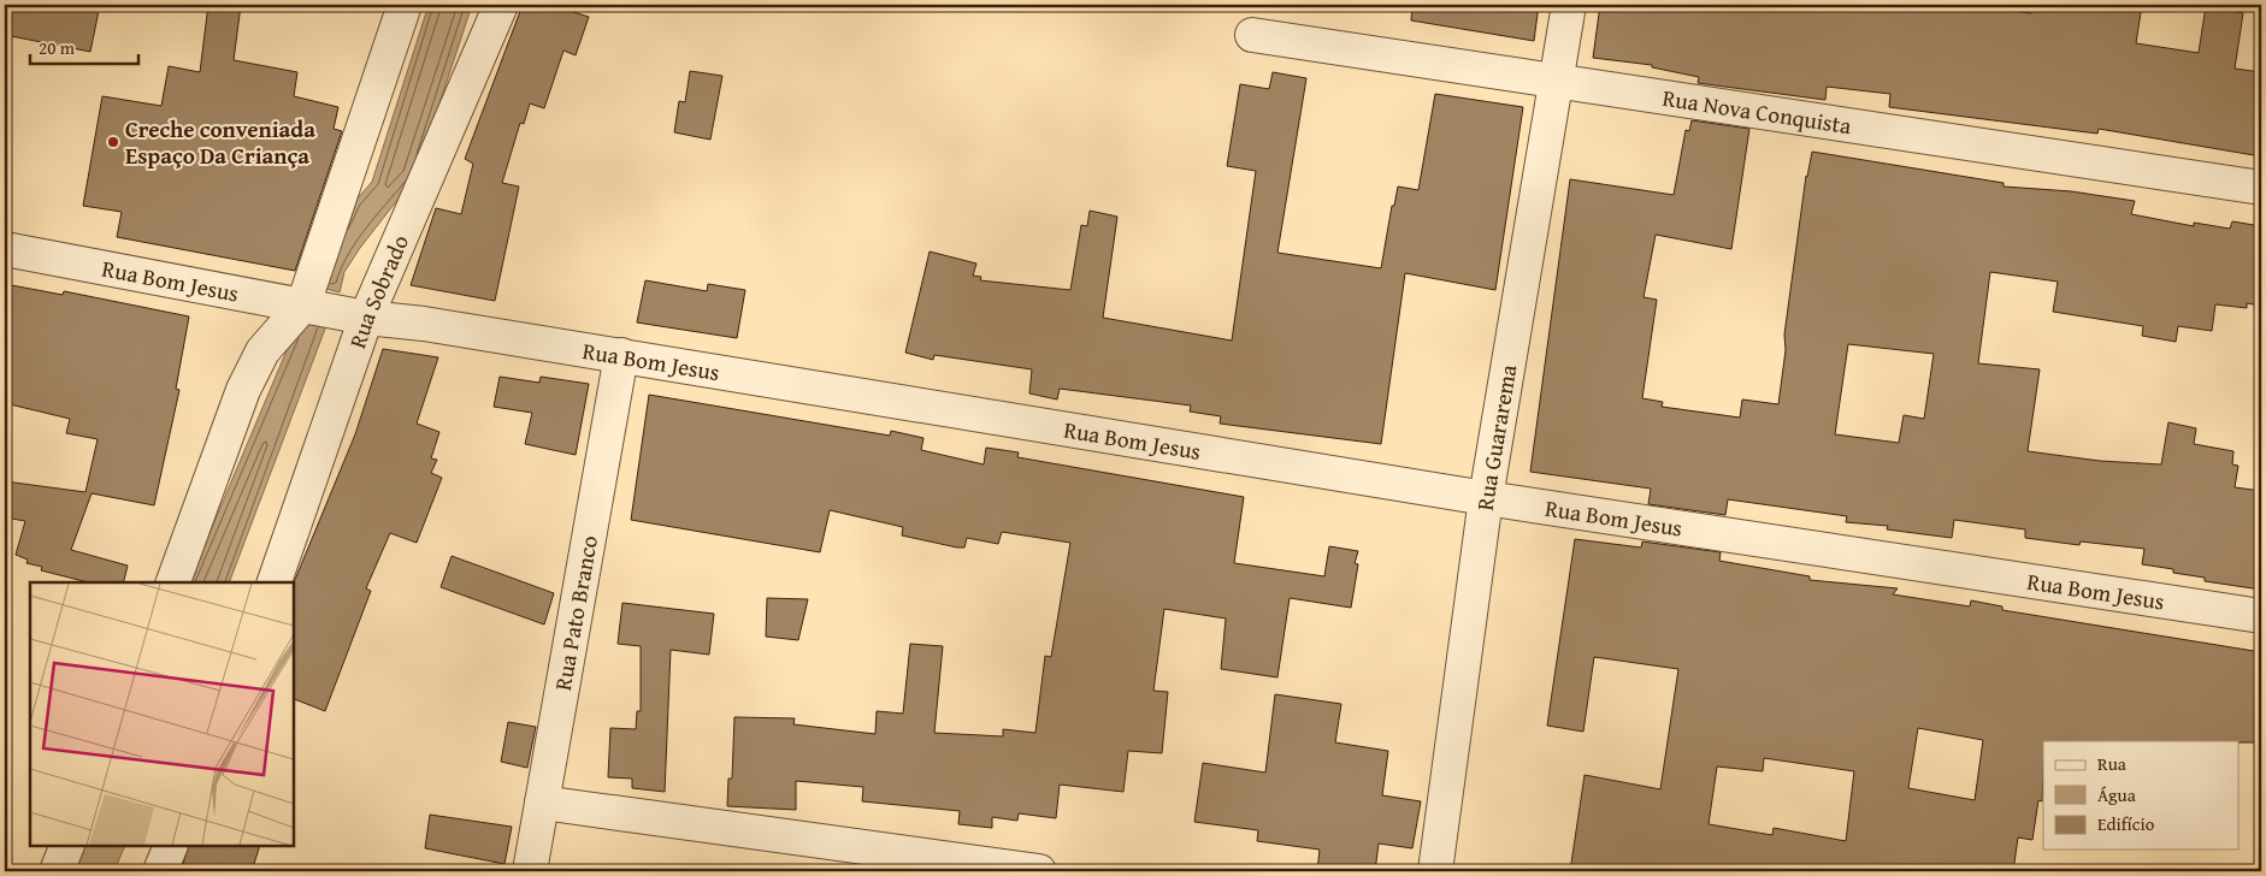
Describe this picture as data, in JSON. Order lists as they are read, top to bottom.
{
  "streets": {
    "street": [
      "Rua Nova Conquista",
      "Rua Bom Jesus",
      "Rua Sobrado",
      "Rua Guararema",
      "Rua Pato Branco"
    ]
  },
  "crossings": [
    ["Rua Nova Conquista", "Rua Guararema"],
    ["Rua Bom Jesus", "Rua Sobrado"],
    ["Rua Bom Jesus", "Rua Guararema"],
    ["Rua Bom Jesus", "Rua Pato Branco"]
  ],
  "places": ["Creche conveniada Espaço Da Criança"],
  "legend": ["Rua", "Água", "Edifício"],
  "scale_bar": "20 m"
}
